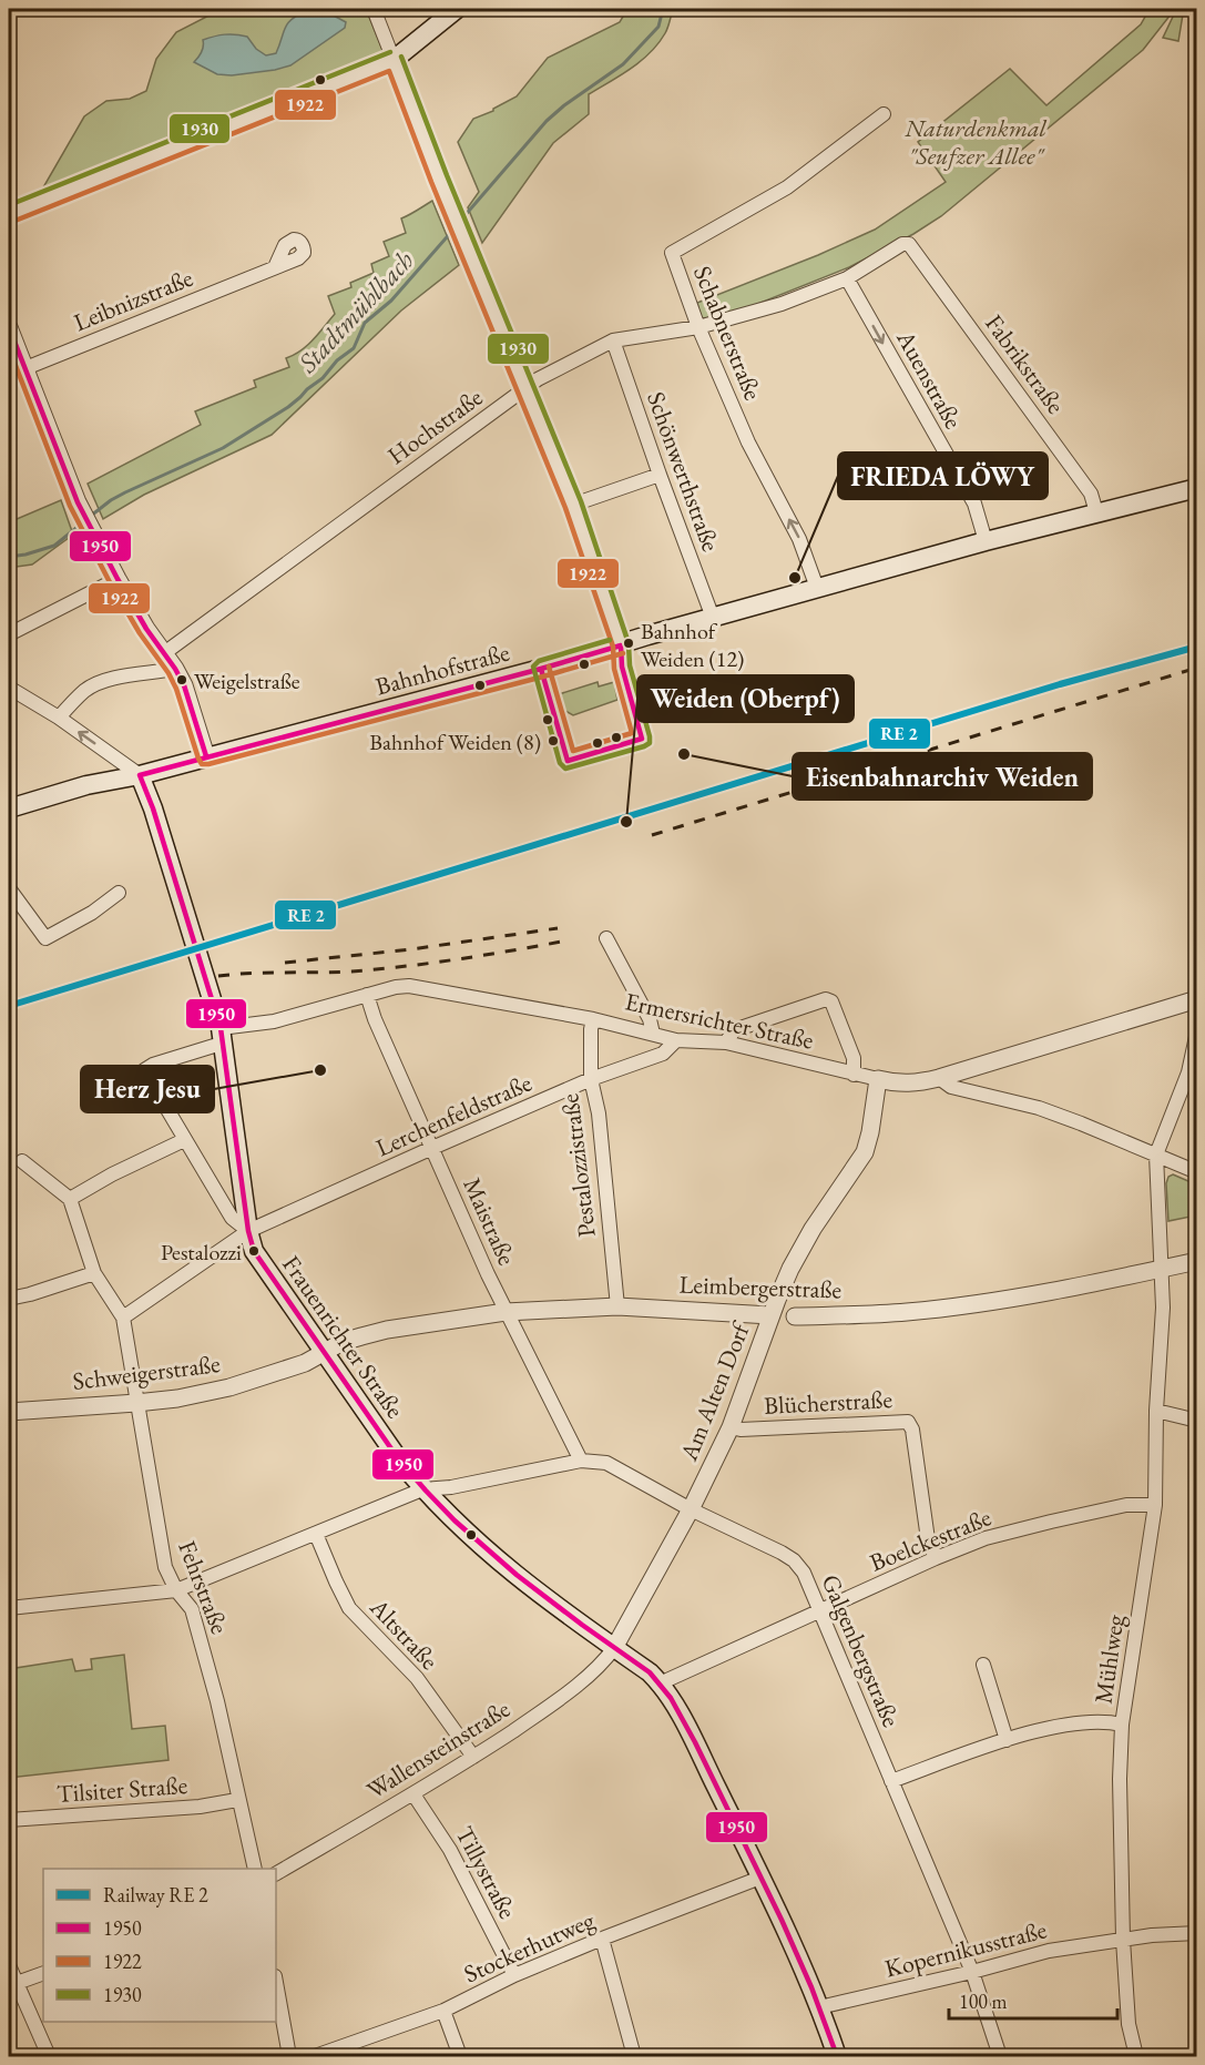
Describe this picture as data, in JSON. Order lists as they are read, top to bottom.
{
  "streets": {
    "main road": ["Bahnhofstraße", "Frauenrichter Straße"],
    "street": [
      "Leibnizstraße",
      "Schabnerstraße",
      "Fabrikstraße",
      "Auenstraße",
      "Hochstraße",
      "Schönwerthstraße",
      "Ermersrichter Straße",
      "Lerchenfeldstraße",
      "Pestalozzistraße",
      "Maistraße",
      "Leimbergerstraße",
      "Schweigerstraße",
      "Am Alten Dorf",
      "Blücherstraße",
      "Boelckestraße",
      "Fehrstraße",
      "Altstraße",
      "Galgenbergstraße",
      "Mühlweg",
      "Wallensteinstraße",
      "Tilsiter Straße",
      "Tillystraße",
      "Stockerhutweg",
      "Kopernikusstraße"
    ]
  },
  "crossings": [
    ["Schabnerstraße", "Hochstraße"],
    ["Schabnerstraße", "Bahnhofstraße"],
    ["Fabrikstraße", "Hochstraße"],
    ["Fabrikstraße", "Bahnhofstraße"],
    ["Auenstraße", "Hochstraße"],
    ["Auenstraße", "Bahnhofstraße"],
    ["Hochstraße", "Schönwerthstraße"],
    ["Schönwerthstraße", "Bahnhofstraße"],
    ["Bahnhofstraße", "Frauenrichter Straße"],
    ["Ermersrichter Straße", "Lerchenfeldstraße"],
    ["Ermersrichter Straße", "Pestalozzistraße"],
    ["Ermersrichter Straße", "Maistraße"],
    ["Ermersrichter Straße", "Frauenrichter Straße"],
    ["Ermersrichter Straße", "Am Alten Dorf"],
    ["Lerchenfeldstraße", "Pestalozzistraße"],
    ["Lerchenfeldstraße", "Maistraße"],
    ["Lerchenfeldstraße", "Frauenrichter Straße"],
    ["Lerchenfeldstraße", "Fehrstraße"],
    ["Pestalozzistraße", "Leimbergerstraße"],
    ["Maistraße", "Leimbergerstraße"],
    ["Maistraße", "Galgenbergstraße"],
    ["Leimbergerstraße", "Frauenrichter Straße"],
    ["Leimbergerstraße", "Schweigerstraße"],
    ["Leimbergerstraße", "Am Alten Dorf"],
    ["Leimbergerstraße", "Mühlweg"],
    ["Frauenrichter Straße", "Schweigerstraße"],
    ["Frauenrichter Straße", "Am Alten Dorf"],
    ["Frauenrichter Straße", "Boelckestraße"],
    ["Frauenrichter Straße", "Galgenbergstraße"],
    ["Frauenrichter Straße", "Wallensteinstraße"],
    ["Frauenrichter Straße", "Stockerhutweg"],
    ["Frauenrichter Straße", "Kopernikusstraße"],
    ["Schweigerstraße", "Fehrstraße"],
    ["Am Alten Dorf", "Blücherstraße"],
    ["Am Alten Dorf", "Galgenbergstraße"],
    ["Am Alten Dorf", "Wallensteinstraße"],
    ["Blücherstraße", "Boelckestraße"],
    ["Boelckestraße", "Galgenbergstraße"],
    ["Boelckestraße", "Mühlweg"],
    ["Fehrstraße", "Galgenbergstraße"],
    ["Fehrstraße", "Tilsiter Straße"],
    ["Altstraße", "Galgenbergstraße"],
    ["Altstraße", "Wallensteinstraße"],
    ["Galgenbergstraße", "Kopernikusstraße"],
    ["Mühlweg", "Kopernikusstraße"],
    ["Wallensteinstraße", "Tillystraße"],
    ["Tillystraße", "Stockerhutweg"]
  ],
  "one_way": ["Schabnerstraße", "Auenstraße"],
  "water": ["Stadtmühlbach"],
  "parks": ["Naturdenkmal \"Seufzer Allee\""],
  "places": [
    "FRIEDA LÖWY",
    "Bahnhof Weiden (12)",
    "Weigelstraße",
    "Bahnhof Weiden (8)",
    "Eisenbahnarchiv Weiden",
    "Weiden (Oberpf)",
    "Herz Jesu",
    "Pestalozzi"
  ],
  "lines": ["transit line 1930", "transit line 1922", "transit line 1950"],
  "legend": [
    "Railway RE 2",
    "1950",
    "1922",
    "1930"
  ],
  "scale_bar": "100 m"
}
